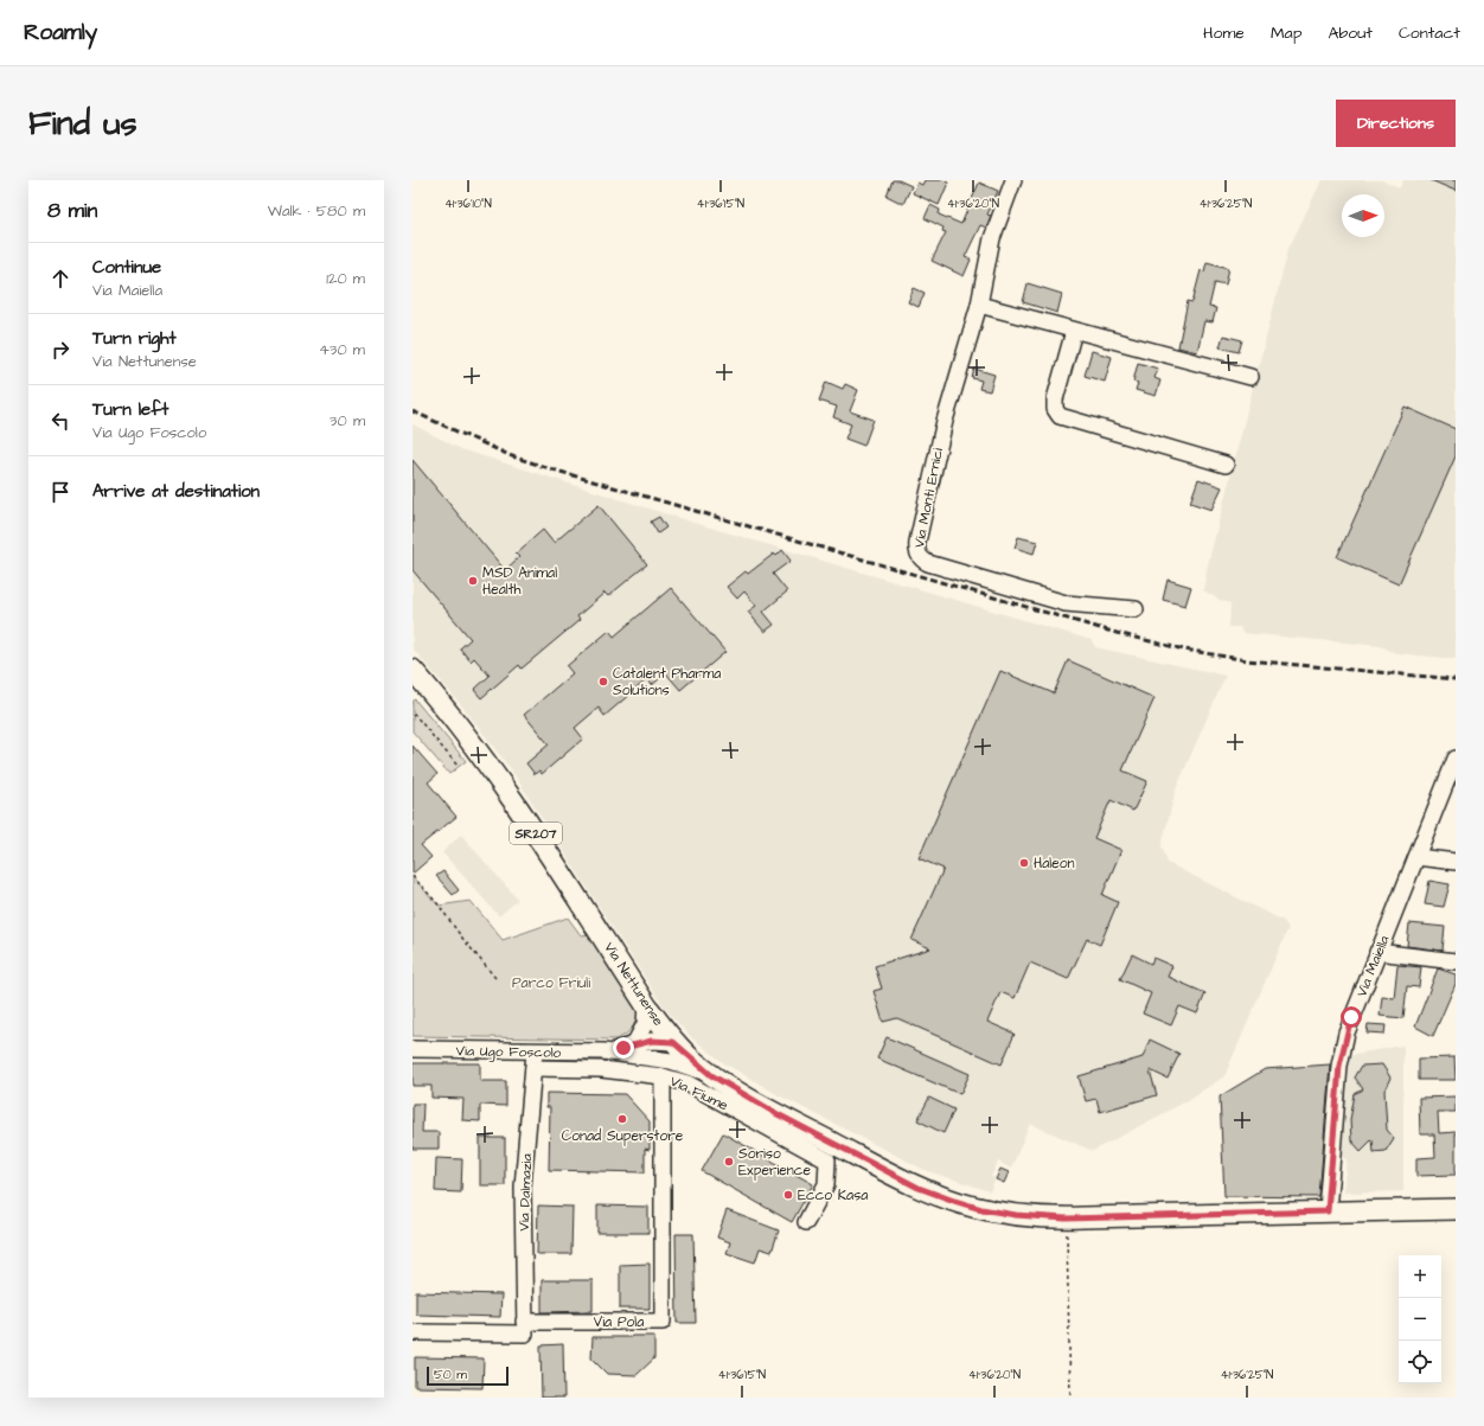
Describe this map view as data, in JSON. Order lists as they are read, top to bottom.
{
  "streets": {
    "main road": ["SR207", "Via Nettunense"],
    "street": [
      "Via Monti Ernici",
      "Via Maiella",
      "Via Ugo Foscolo",
      "Via Fiume",
      "Via Dalmazia",
      "Via Pola"
    ]
  },
  "crossings": [
    ["Via Maiella", "Via Nettunense"],
    ["Via Nettunense", "Via Ugo Foscolo"],
    ["Via Ugo Foscolo", "Via Dalmazia"],
    ["Via Fiume", "Via Dalmazia"],
    ["Via Fiume", "Via Pola"],
    ["Via Dalmazia", "Via Pola"]
  ],
  "parks": ["Parco Friuli"],
  "places": [
    "MSD Animal Health",
    "Catalent Pharma Solutions",
    "Haleon",
    "Conad Superstore",
    "Soriso Experience",
    "Ecco Kasa"
  ],
  "scale_bar": "50 m",
  "north": "right",
  "page": {
    "header": "Roamly",
    "nav": [
      "Home",
      "Map",
      "About",
      "Contact"
    ],
    "buttons": "Directions",
    "title": "Find us",
    "heading": ["8 min", "Walk · 580 m"],
    "list": [
      ["Continue", "Via Maiella", "120 m"],
      ["Turn right", "Via Nettunense", "430 m"],
      ["Turn left", "Via Ugo Foscolo", "30 m"],
      "Arrive at destination"
    ],
    "map_buttons": ["+", "−"],
    "scale": "50 m"
  },
  "coordinates": [
    "41°36'10\"N",
    "41°36'15\"N",
    "41°36'20\"N",
    "41°36'25\"N"
  ]
}
